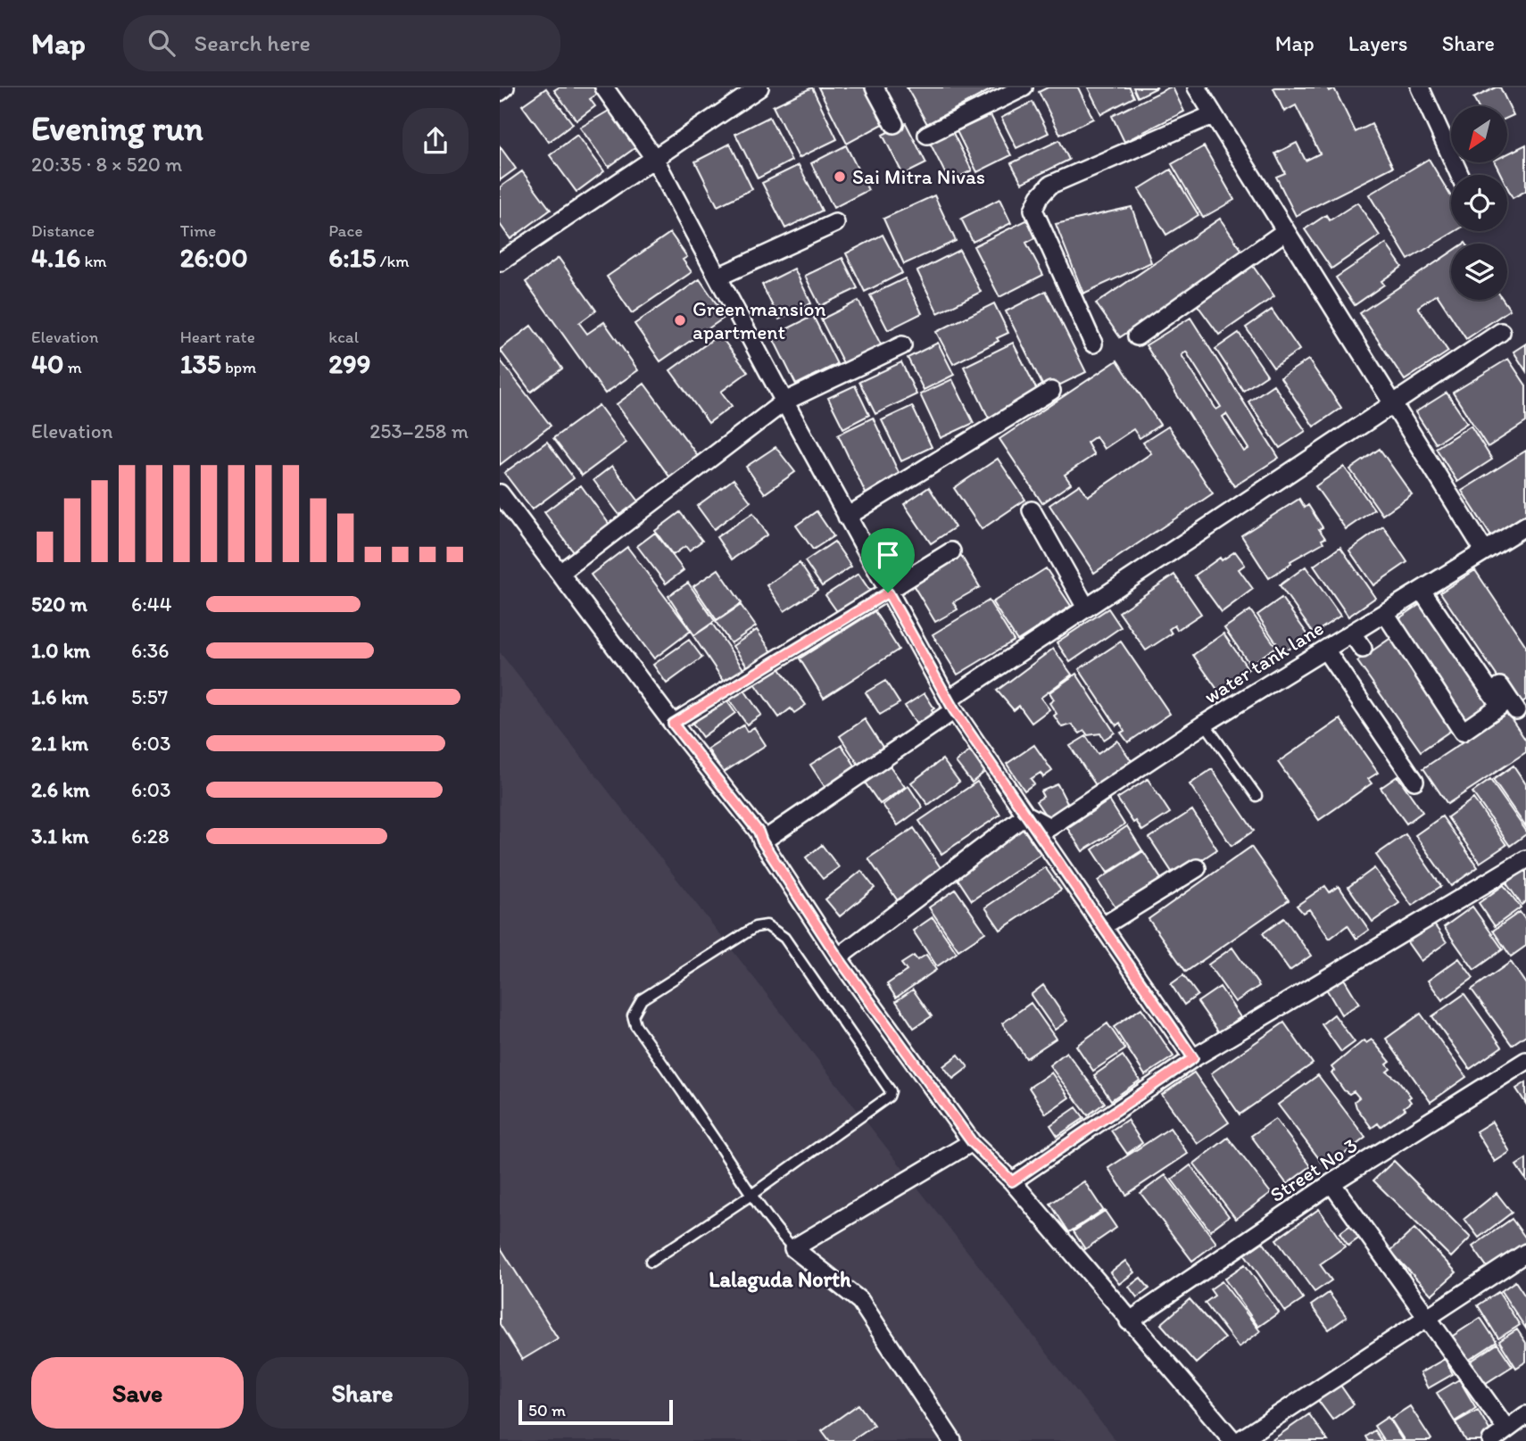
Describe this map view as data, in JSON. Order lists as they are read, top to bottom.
{
  "streets": {
    "street": ["water tank lane", "Street No 3"]
  },
  "districts": ["Lalaguda North"],
  "places": ["Sai Mitra Nivas", "Green mansion apartment"],
  "scale_bar": "50 m",
  "north": "bottom left",
  "page": {
    "header": "Map",
    "search": "Search here",
    "nav": ["Map", "Layers", "Share"],
    "heading": ["Evening run", "20:35 · 8 × 520 m"],
    "stats": [
      ["Distance", "4.16 km"],
      ["Time", "26:00"],
      ["Pace", "6:15 /km"],
      ["Elevation", "40 m"],
      ["Heart rate", "135 bpm"],
      ["kcal", "299"]
    ],
    "chart": ["Elevation", "253–258 m"],
    "list": [
      {
        "name": "520 m",
        "note": "6:44"
      },
      {
        "name": "1.0 km",
        "note": "6:36"
      },
      {
        "name": "1.6 km",
        "note": "5:57"
      },
      {
        "name": "2.1 km",
        "note": "6:03"
      },
      {
        "name": "2.6 km",
        "note": "6:03"
      },
      {
        "name": "3.1 km",
        "note": "6:28"
      }
    ],
    "buttons": ["Save", "Share"],
    "scale": "50 m"
  }
}
